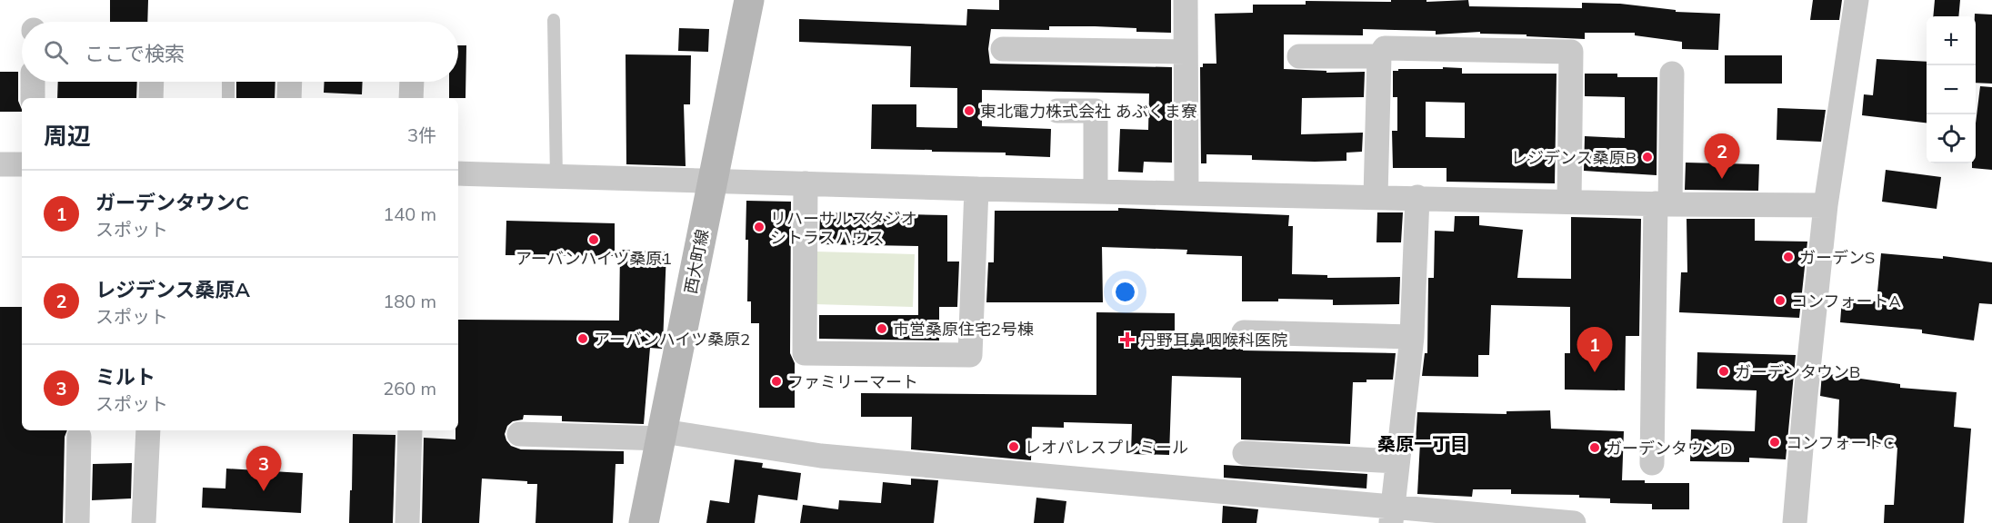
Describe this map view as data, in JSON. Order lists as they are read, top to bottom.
{
  "streets": {
    "street": ["西大町線"]
  },
  "districts": ["桑原一丁目"],
  "places": {
    "other": [
      "東北電力株式会社 あぶくま寮",
      "レジデンス桑原B",
      "リハーサルスタジオ シトラスハウス",
      "アーバンハイツ桑原1",
      "ガーデンS",
      "コンフォートA",
      "市営桑原住宅2号棟",
      "アーバンハイツ桑原2",
      "ガーデンタウンB",
      "ファミリーマート",
      "コンフォートC",
      "レオパレスプレミール",
      "ガーデンタウンD"
    ],
    "health": ["丹野耳鼻咽喉科医院"]
  },
  "page": {
    "map_buttons": ["+", "−"],
    "search": "ここで検索",
    "heading": ["周辺", "3件"],
    "pins": ["2", "1", "3"],
    "list": [
      {
        "mark": "1",
        "name": "ガーデンタウンC",
        "note": "スポット",
        "value": "140 m"
      },
      {
        "mark": "2",
        "name": "レジデンス桑原A",
        "note": "スポット",
        "value": "180 m"
      },
      {
        "mark": "3",
        "name": "ミルト",
        "note": "スポット",
        "value": "260 m"
      }
    ]
  }
}
